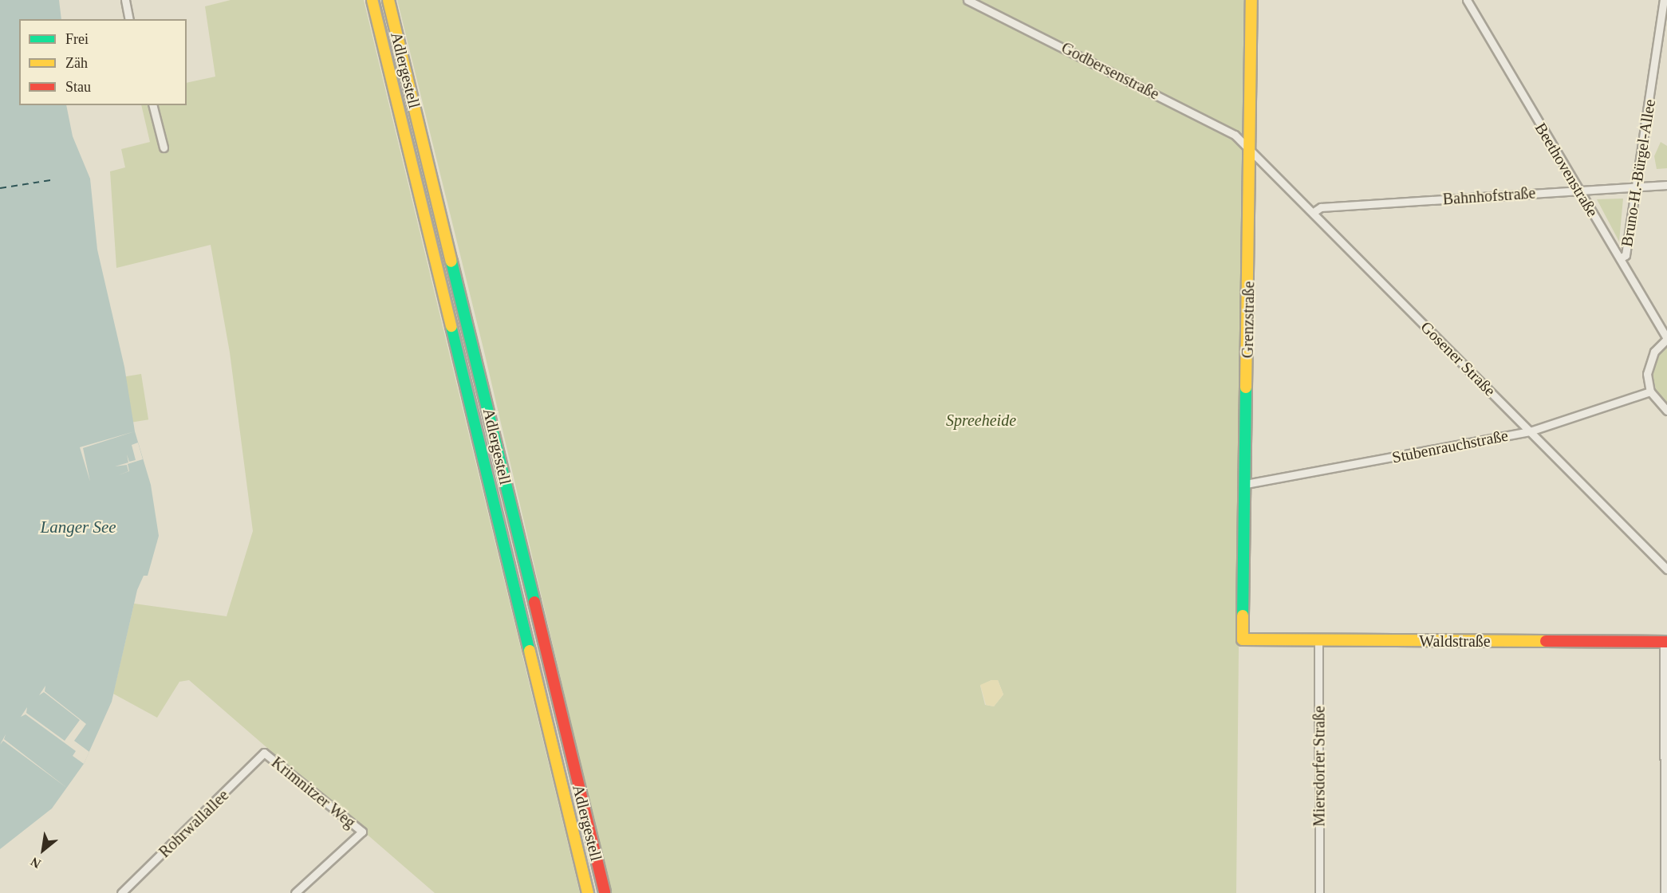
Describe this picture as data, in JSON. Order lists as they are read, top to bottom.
{
  "streets": {
    "main road": ["Adlergestell", "Grenzstraße", "Waldstraße"],
    "street": [
      "Godbersenstraße",
      "Beethovenstraße",
      "Bruno-H.-Bürgel-Allee",
      "Bahnhofstraße",
      "Gosener Straße",
      "Stubenrauchstraße",
      "Miersdorfer Straße",
      "Krimnitzer Weg",
      "Rohrwallallee"
    ]
  },
  "crossings": [
    ["Godbersenstraße", "Grenzstraße"],
    ["Godbersenstraße", "Gosener Straße"],
    ["Beethovenstraße", "Bruno-H.-Bürgel-Allee"],
    ["Beethovenstraße", "Bahnhofstraße"],
    ["Bruno-H.-Bürgel-Allee", "Bahnhofstraße"],
    ["Bahnhofstraße", "Gosener Straße"],
    ["Grenzstraße", "Gosener Straße"],
    ["Grenzstraße", "Stubenrauchstraße"],
    ["Grenzstraße", "Waldstraße"],
    ["Gosener Straße", "Stubenrauchstraße"],
    ["Waldstraße", "Miersdorfer Straße"],
    ["Krimnitzer Weg", "Rohrwallallee"]
  ],
  "water": ["Langer See"],
  "parks": ["Spreeheide"],
  "legend": ["Frei", "Zäh", "Stau"],
  "north": "bottom left"
}
